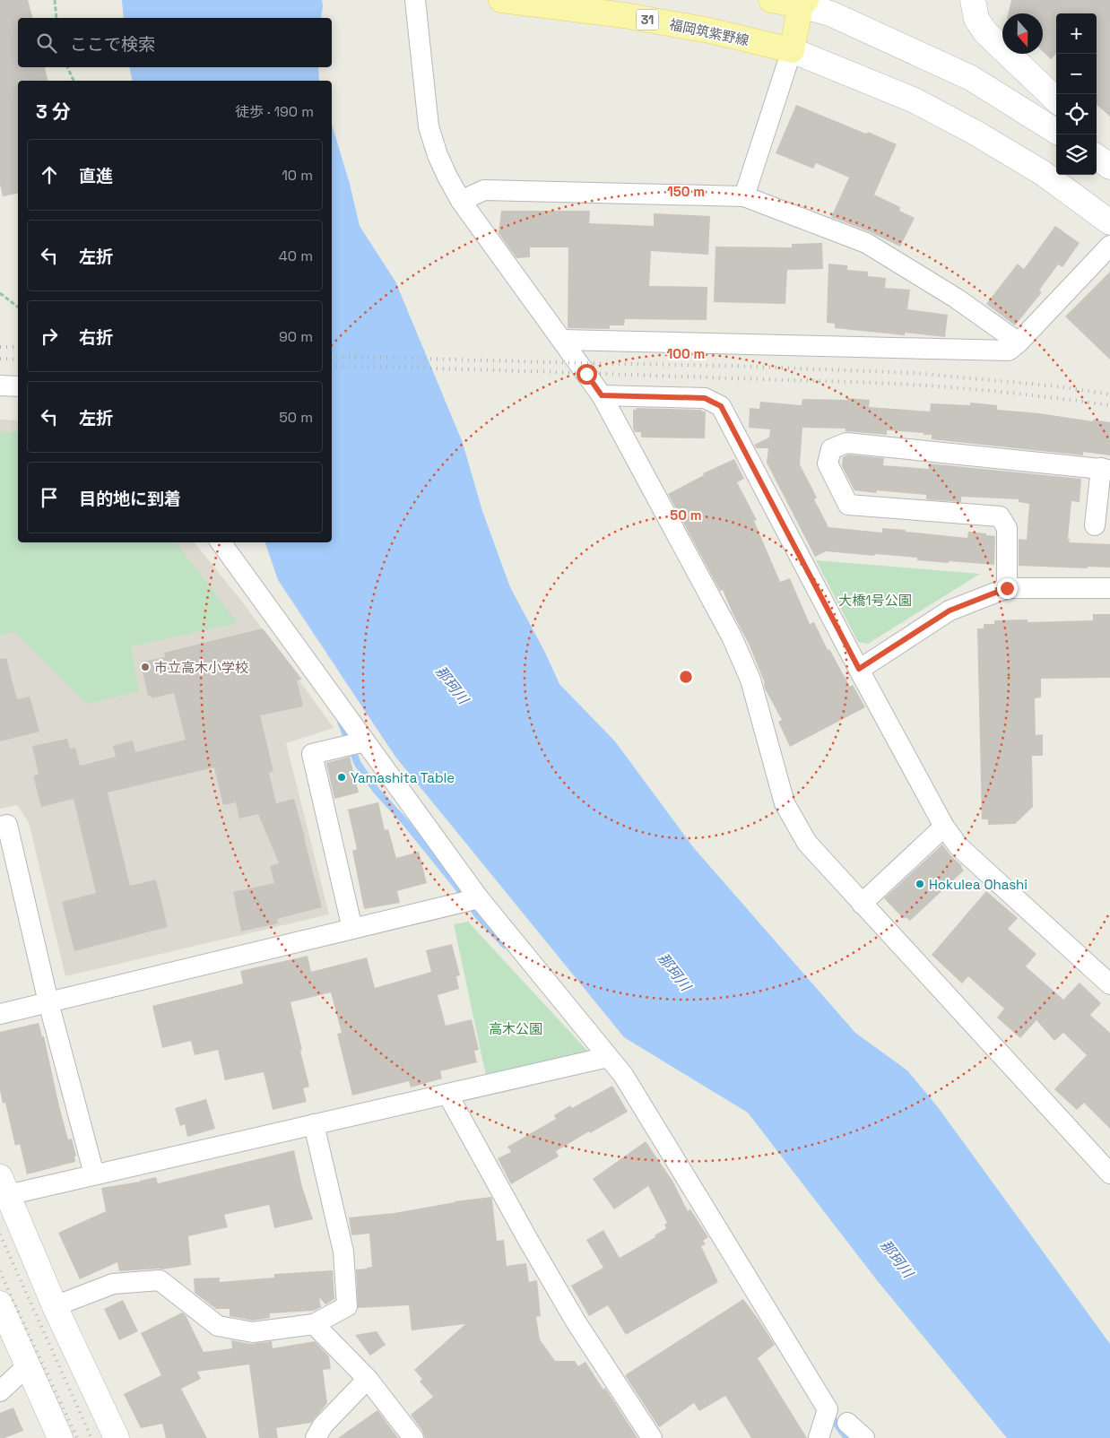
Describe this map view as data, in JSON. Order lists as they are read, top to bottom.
{
  "streets": {
    "main road": ["31", "福岡筑紫野線"]
  },
  "water": ["那珂川"],
  "parks": ["大橋1号公園", "高木公園"],
  "places": ["市立高木小学校", "Yamashita Table", "Hokulea Ohashi"],
  "north": "bottom",
  "page": {
    "map_buttons": ["+", "−"],
    "search": "ここで検索",
    "heading": ["3 分", "徒歩 · 190 m"],
    "list": [
      ["直進", "10 m"],
      ["左折", "40 m"],
      ["右折", "90 m"],
      ["左折", "50 m"],
      "目的地に到着"
    ]
  },
  "rings": ["150 m", "100 m", "50 m"]
}
